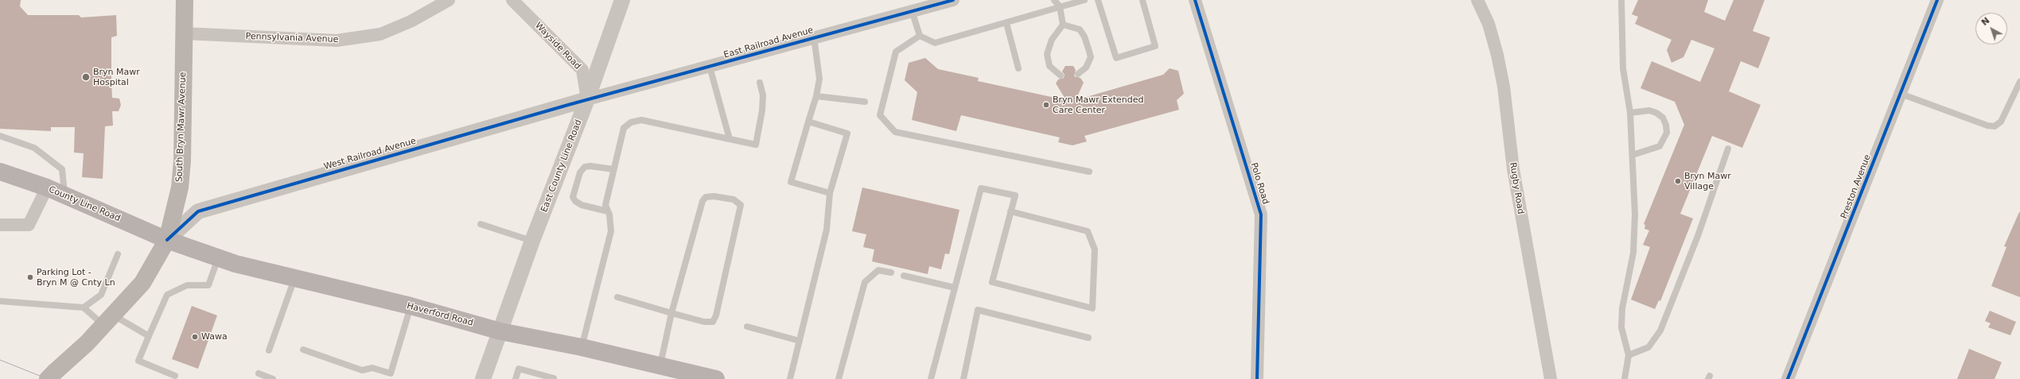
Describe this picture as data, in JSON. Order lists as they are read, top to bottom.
{
  "streets": {
    "main road": ["South Bryn Mawr Avenue", "County Line Road", "Haverford Road"],
    "street": [
      "Pennsylvania Avenue",
      "East Railroad Avenue",
      "Wayside Road",
      "West Railroad Avenue",
      "East County Line Road",
      "Polo Road",
      "Preston Avenue",
      "Rugby Road"
    ]
  },
  "crossings": [
    ["Pennsylvania Avenue", "South Bryn Mawr Avenue"],
    ["East Railroad Avenue", "Wayside Road"],
    ["East Railroad Avenue", "West Railroad Avenue"],
    ["East Railroad Avenue", "East County Line Road"],
    ["Wayside Road", "West Railroad Avenue"],
    ["Wayside Road", "East County Line Road"],
    ["South Bryn Mawr Avenue", "West Railroad Avenue"],
    ["South Bryn Mawr Avenue", "County Line Road"],
    ["South Bryn Mawr Avenue", "Haverford Road"],
    ["West Railroad Avenue", "East County Line Road"],
    ["West Railroad Avenue", "County Line Road"],
    ["West Railroad Avenue", "Haverford Road"],
    ["East County Line Road", "Haverford Road"],
    ["County Line Road", "Haverford Road"]
  ],
  "places": [
    "Bryn Mawr Hospital",
    "Bryn Mawr Extended Care Center",
    "Bryn Mawr Village",
    "Parking Lot - Bryn M @ Cnty Ln",
    "Wawa"
  ],
  "north": "top left"
}
